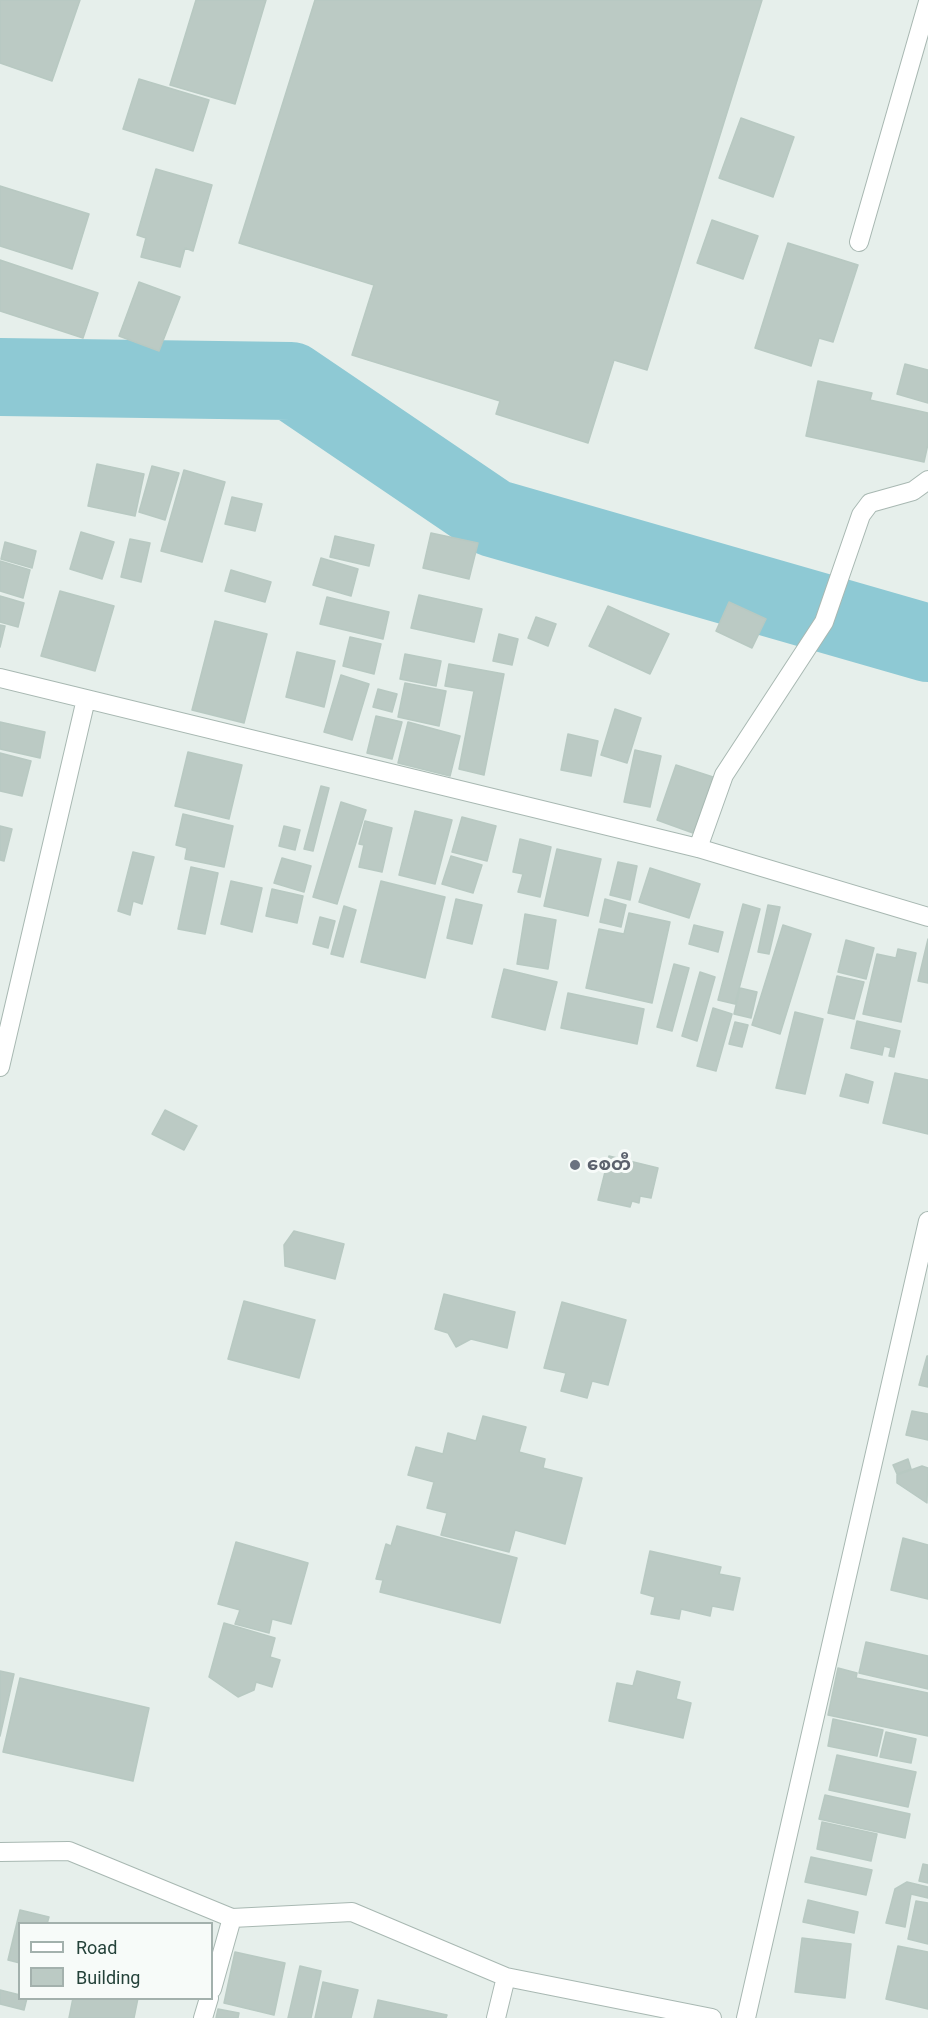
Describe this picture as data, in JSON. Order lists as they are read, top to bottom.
{
  "places": ["စေတီ"],
  "legend": ["Road", "Building"]
}
